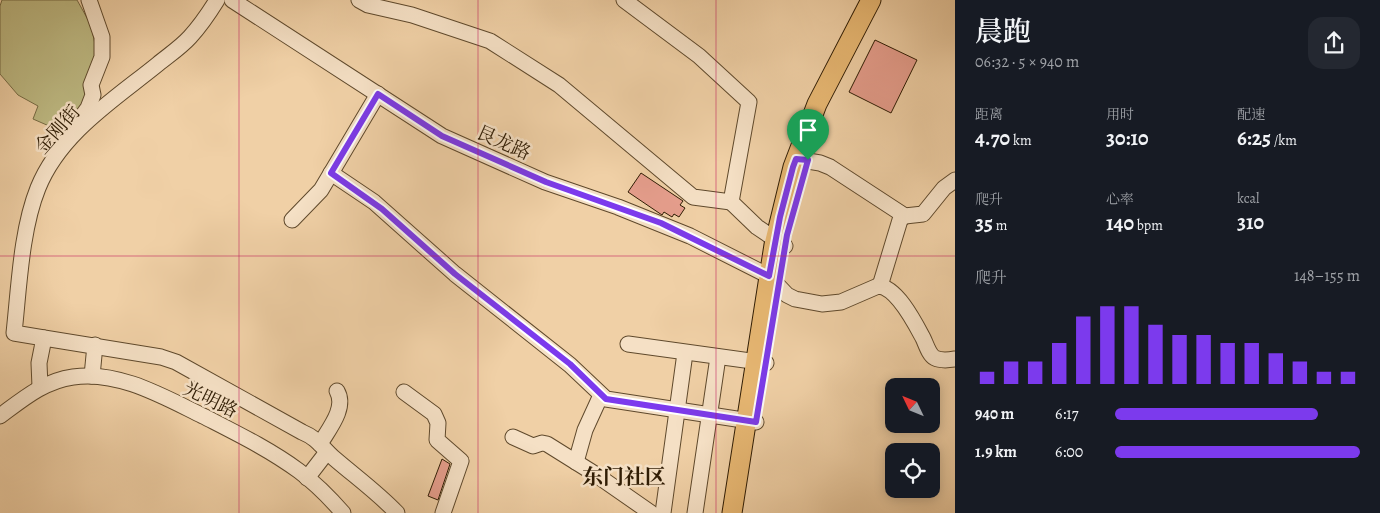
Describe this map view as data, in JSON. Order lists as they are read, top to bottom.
{
  "streets": {
    "street": ["金刚街", "艮龙路", "光明路"]
  },
  "districts": ["东门社区"],
  "north": "top left",
  "page": {
    "heading": ["晨跑", "06:32 · 5 × 940 m"],
    "stats": [
      ["距离", "4.70 km"],
      ["用时", "30:10"],
      ["配速", "6:25 /km"],
      ["爬升", "35 m"],
      ["心率", "140 bpm"],
      ["kcal", "310"]
    ],
    "chart": ["爬升", "148–155 m"],
    "list": [
      {
        "name": "940 m",
        "note": "6:17"
      },
      {
        "name": "1.9 km",
        "note": "6:00"
      }
    ]
  }
}
